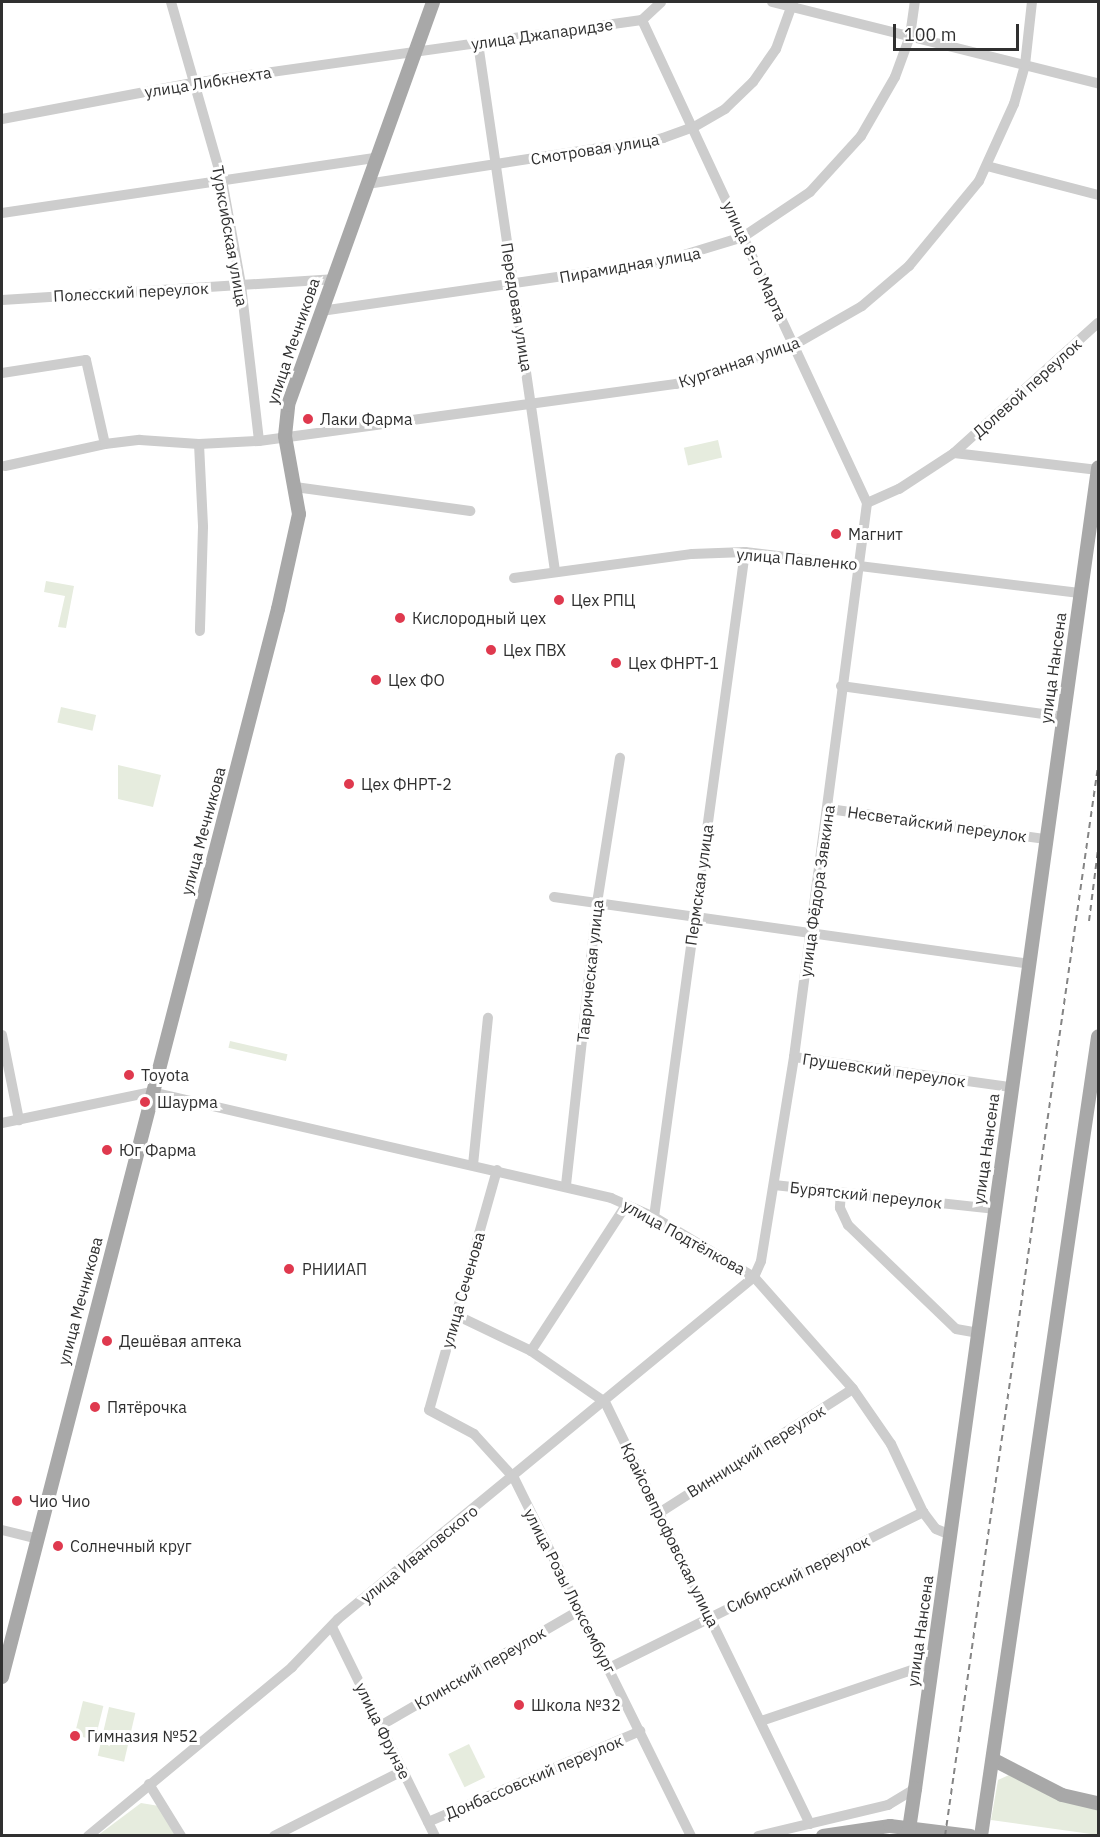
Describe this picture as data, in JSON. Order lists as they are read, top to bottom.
{
  "streets": {
    "main road": ["улица Мечникова", "улица Нансена"],
    "street": [
      "улица Джапаридзе",
      "улица Либкнехта",
      "Смотровая улица",
      "Турксибская улица",
      "улица 8-го Марта",
      "Пирамидная улица",
      "Полесский переулок",
      "Передовая улица",
      "Курганная улица",
      "Долевой переулок",
      "улица Павленко",
      "Несветайский переулок",
      "Пермская улица",
      "улица Фёдора Зявкина",
      "Таврическая улица",
      "Грушевский переулок",
      "Бурятский переулок",
      "улица Подтёлкова",
      "улица Сеченова",
      "Винницкий переулок",
      "Крайсовпрофовская улица",
      "улица Ивановского",
      "Сибирский переулок",
      "улица Розы Люксембург",
      "Клинский переулок",
      "улица Фрунзе",
      "Донбассовский переулок"
    ]
  },
  "crossings": [
    ["улица Джапаридзе", "улица Либкнехта"],
    ["улица Джапаридзе", "улица 8-го Марта"],
    ["улица Джапаридзе", "Передовая улица"],
    ["улица Джапаридзе", "улица Мечникова"],
    ["улица Либкнехта", "Турксибская улица"],
    ["улица Либкнехта", "улица Мечникова"],
    ["Смотровая улица", "улица 8-го Марта"],
    ["Смотровая улица", "Передовая улица"],
    ["Смотровая улица", "улица Мечникова"],
    ["Турксибская улица", "Полесский переулок"],
    ["Турксибская улица", "Курганная улица"],
    ["улица 8-го Марта", "Пирамидная улица"],
    ["улица 8-го Марта", "Курганная улица"],
    ["улица 8-го Марта", "Долевой переулок"],
    ["улица 8-го Марта", "улица Фёдора Зявкина"],
    ["Пирамидная улица", "Передовая улица"],
    ["Пирамидная улица", "улица Мечникова"],
    ["Полесский переулок", "улица Мечникова"],
    ["Передовая улица", "Курганная улица"],
    ["Передовая улица", "улица Павленко"],
    ["улица Мечникова", "Курганная улица"],
    ["улица Мечникова", "улица Подтёлкова"],
    ["Долевой переулок", "улица Нансена"],
    ["Долевой переулок", "улица Фёдора Зявкина"],
    ["улица Павленко", "улица Нансена"],
    ["улица Павленко", "Пермская улица"],
    ["улица Павленко", "улица Фёдора Зявкина"],
    ["улица Нансена", "Несветайский переулок"],
    ["улица Нансена", "Грушевский переулок"],
    ["улица Нансена", "Бурятский переулок"],
    ["улица Нансена", "улица Подтёлкова"],
    ["Несветайский переулок", "улица Фёдора Зявкина"],
    ["Пермская улица", "улица Подтёлкова"],
    ["улица Фёдора Зявкина", "Грушевский переулок"],
    ["улица Фёдора Зявкина", "Бурятский переулок"],
    ["улица Фёдора Зявкина", "улица Подтёлкова"],
    ["улица Фёдора Зявкина", "улица Ивановского"],
    ["Таврическая улица", "улица Подтёлкова"],
    ["улица Подтёлкова", "улица Сеченова"],
    ["улица Подтёлкова", "Винницкий переулок"],
    ["улица Подтёлкова", "улица Ивановского"],
    ["улица Подтёлкова", "Сибирский переулок"],
    ["улица Сеченова", "Крайсовпрофовская улица"],
    ["улица Сеченова", "улица Розы Люксембург"],
    ["Винницкий переулок", "Крайсовпрофовская улица"],
    ["Крайсовпрофовская улица", "улица Ивановского"],
    ["Крайсовпрофовская улица", "Сибирский переулок"],
    ["улица Ивановского", "улица Розы Люксембург"],
    ["улица Ивановского", "улица Фрунзе"],
    ["Сибирский переулок", "улица Розы Люксембург"],
    ["улица Розы Люксембург", "Клинский переулок"],
    ["улица Розы Люксембург", "Донбассовский переулок"],
    ["Клинский переулок", "улица Фрунзе"],
    ["улица Фрунзе", "Донбассовский переулок"]
  ],
  "places": [
    "Лаки Фарма",
    "Магнит",
    "Цех РПЦ",
    "Кислородный цех",
    "Цех ПВХ",
    "Цех ФНРТ-1",
    "Цех ФО",
    "Цех ФНРТ-2",
    "Toyota",
    "Шаурма",
    "Юг Фарма",
    "РНИИАП",
    "Дешёвая аптека",
    "Пятёрочка",
    "Чио Чио",
    "Солнечный круг",
    "Школа №32",
    "Гимназия №52"
  ],
  "scale_bar": "100 m"
}
